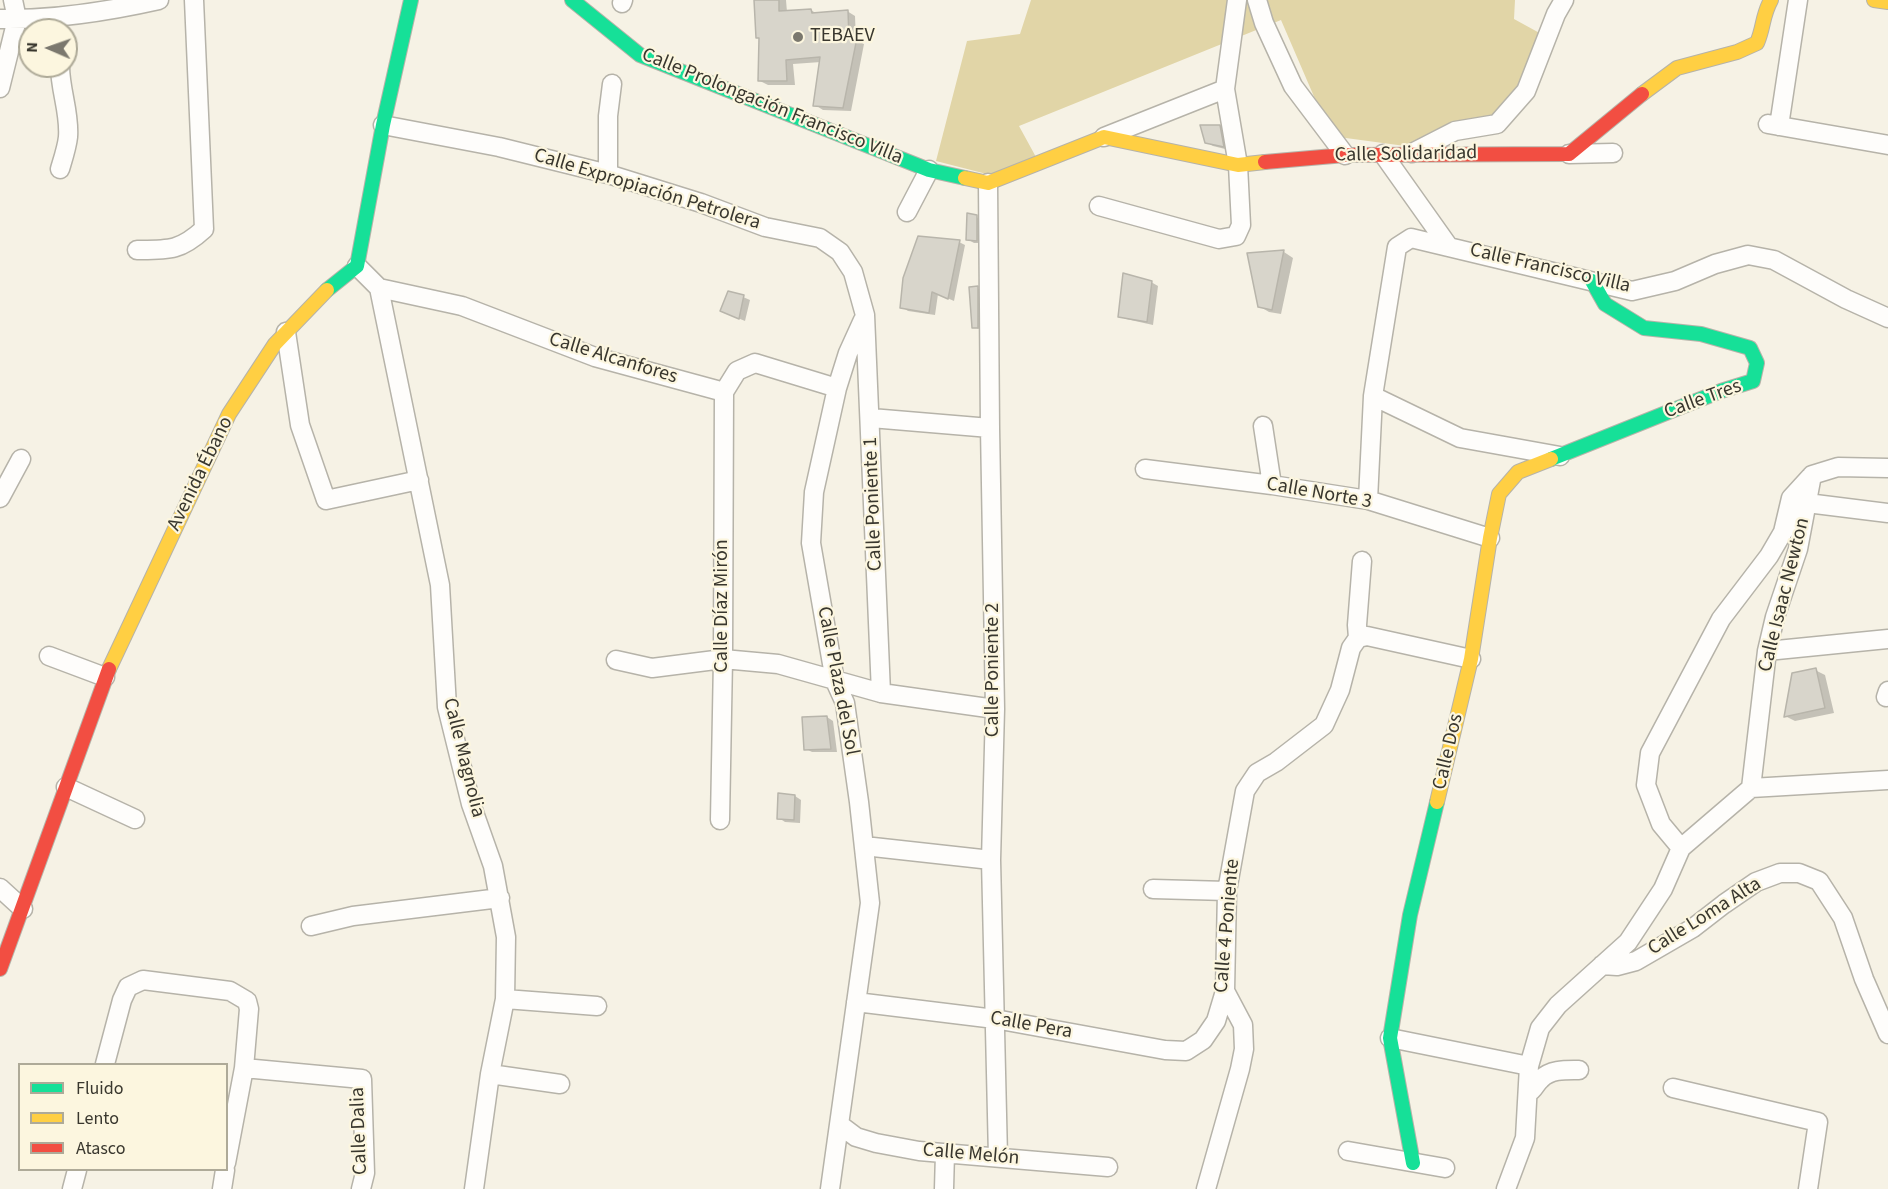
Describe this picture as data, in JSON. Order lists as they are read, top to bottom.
{
  "streets": {
    "street": [
      "Calle Prolongación Francisco Villa",
      "Calle Solidaridad",
      "Calle Expropiación Petrolera",
      "Calle Francisco Villa",
      "Calle Alcanfores",
      "Calle Tres",
      "Avenida Ébano",
      "Calle Norte 3",
      "Calle Poniente 1",
      "Calle Isaac Newton",
      "Calle Díaz Mirón",
      "Calle Poniente 2",
      "Calle Plaza del Sol",
      "Calle Dos",
      "Calle Magnolia",
      "Calle Loma Alta",
      "Calle 4 Poniente",
      "Calle Pera",
      "Calle Dalia",
      "Calle Melón"
    ]
  },
  "crossings": [
    ["Calle Prolongación Francisco Villa", "Calle Poniente 2"],
    ["Calle Solidaridad", "Calle Francisco Villa"],
    ["Calle Expropiación Petrolera", "Calle Poniente 1"],
    ["Calle Expropiación Petrolera", "Calle Plaza del Sol"],
    ["Calle Francisco Villa", "Calle Tres"],
    ["Calle Alcanfores", "Calle Díaz Mirón"],
    ["Calle Alcanfores", "Calle Magnolia"],
    ["Calle Tres", "Calle Dos"],
    ["Calle Norte 3", "Calle Dos"],
    ["Calle Poniente 1", "Calle Plaza del Sol"],
    ["Calle Poniente 2", "Calle Pera"],
    ["Calle Poniente 2", "Calle Melón"],
    ["Calle Plaza del Sol", "Calle Pera"],
    ["Calle Plaza del Sol", "Calle Melón"],
    ["Calle 4 Poniente", "Calle Pera"]
  ],
  "places": ["TEBAEV"],
  "legend": ["Fluido", "Lento", "Atasco"],
  "north": "left"
}
